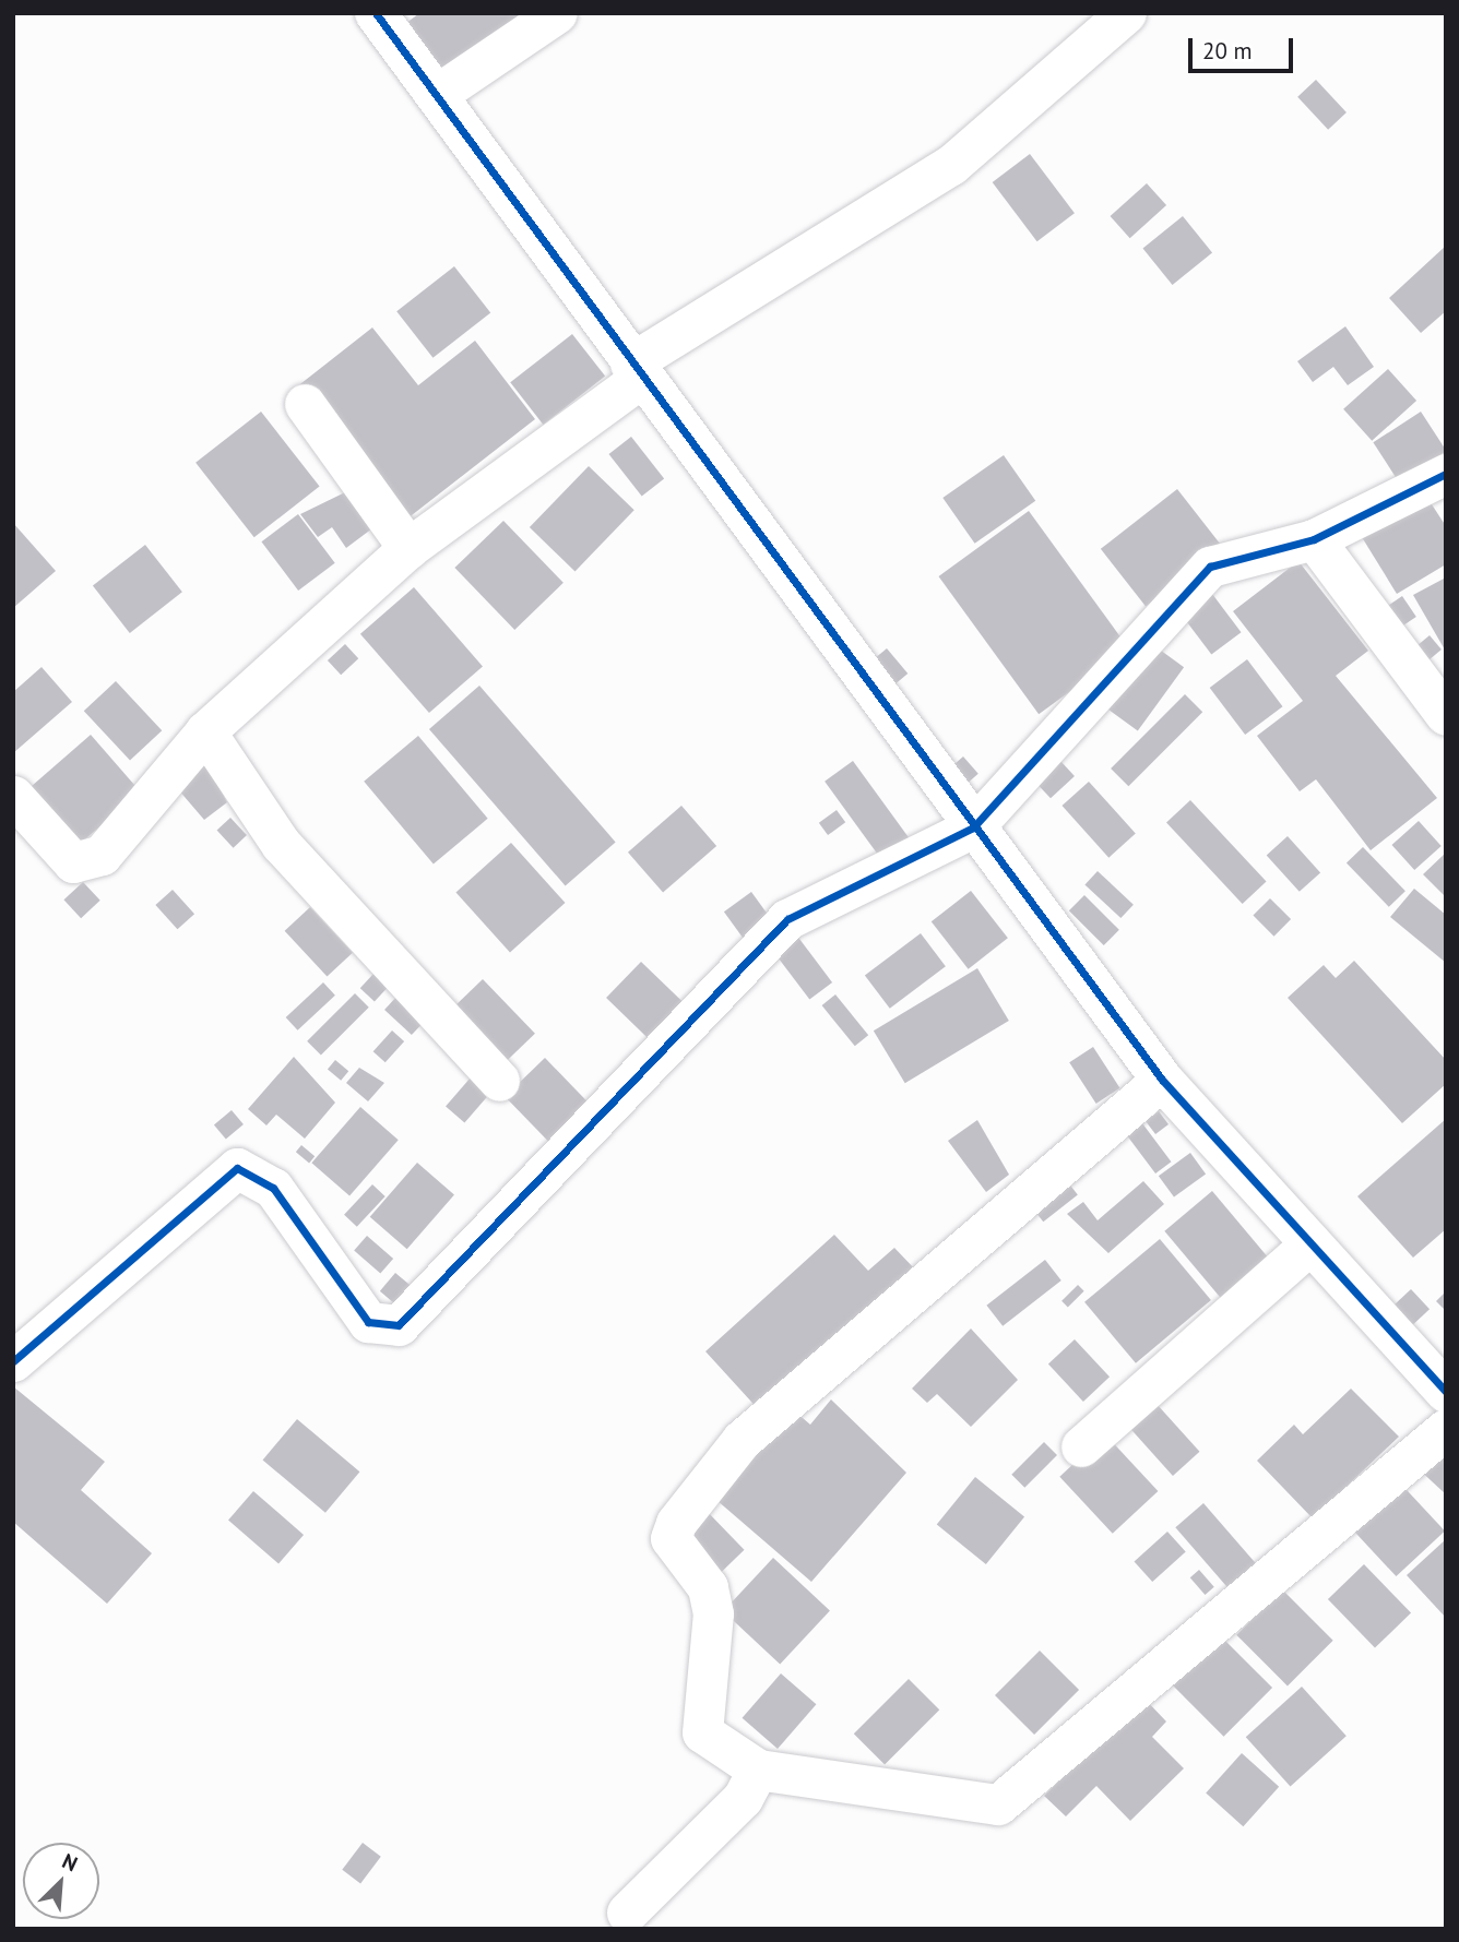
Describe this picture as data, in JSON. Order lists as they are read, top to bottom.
{
  "scale_bar": "20 m",
  "north": "top right"
}
